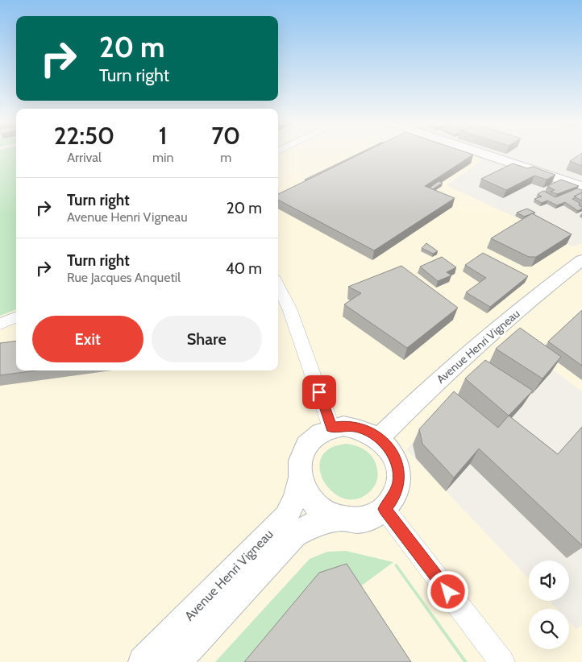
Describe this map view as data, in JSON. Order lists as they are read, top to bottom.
{
  "streets": {
    "street": ["Avenue Henri Vigneau"]
  },
  "page": {
    "turn": ["20 m", "Turn right"],
    "eta": [
      "22:50",
      "Arrival",
      "1",
      "min",
      "70",
      "m"
    ],
    "list": [
      {
        "name": "Turn right",
        "note": "Avenue Henri Vigneau",
        "value": "20 m"
      },
      {
        "name": "Turn right",
        "note": "Rue Jacques Anquetil",
        "value": "40 m"
      }
    ],
    "buttons": ["Exit", "Share"]
  }
}
